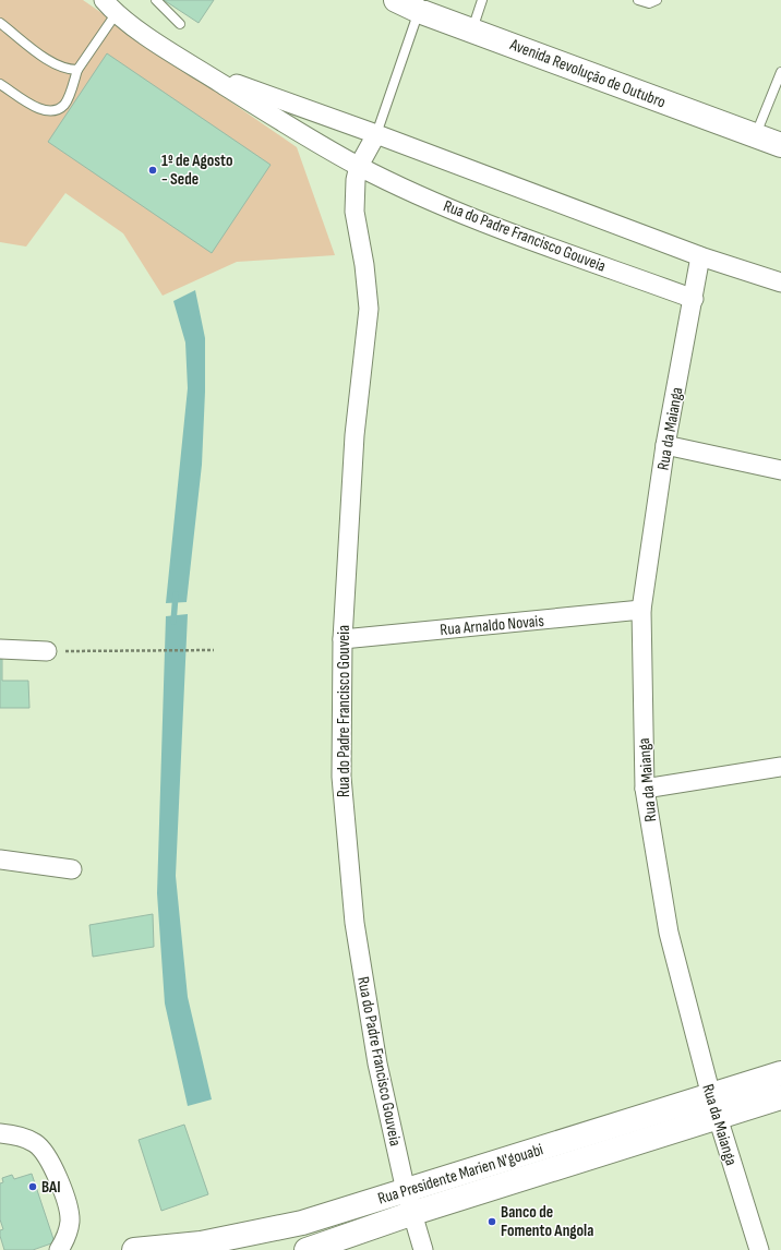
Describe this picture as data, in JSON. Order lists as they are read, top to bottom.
{
  "streets": {
    "street": [
      "Avenida Revolução de Outubro",
      "Rua do Padre Francisco Gouveia",
      "Rua da Maianga",
      "Rua Arnaldo Novais",
      "Rua Presidente Marien N'gouabi"
    ]
  },
  "crossings": [
    ["Rua do Padre Francisco Gouveia", "Rua da Maianga"],
    ["Rua do Padre Francisco Gouveia", "Rua Arnaldo Novais"],
    ["Rua do Padre Francisco Gouveia", "Rua Presidente Marien N'gouabi"],
    ["Rua da Maianga", "Rua Arnaldo Novais"],
    ["Rua da Maianga", "Rua Presidente Marien N'gouabi"]
  ],
  "places": ["1º de Agosto - Sede", "BAI", "Banco de Fomento Angola"]
}
